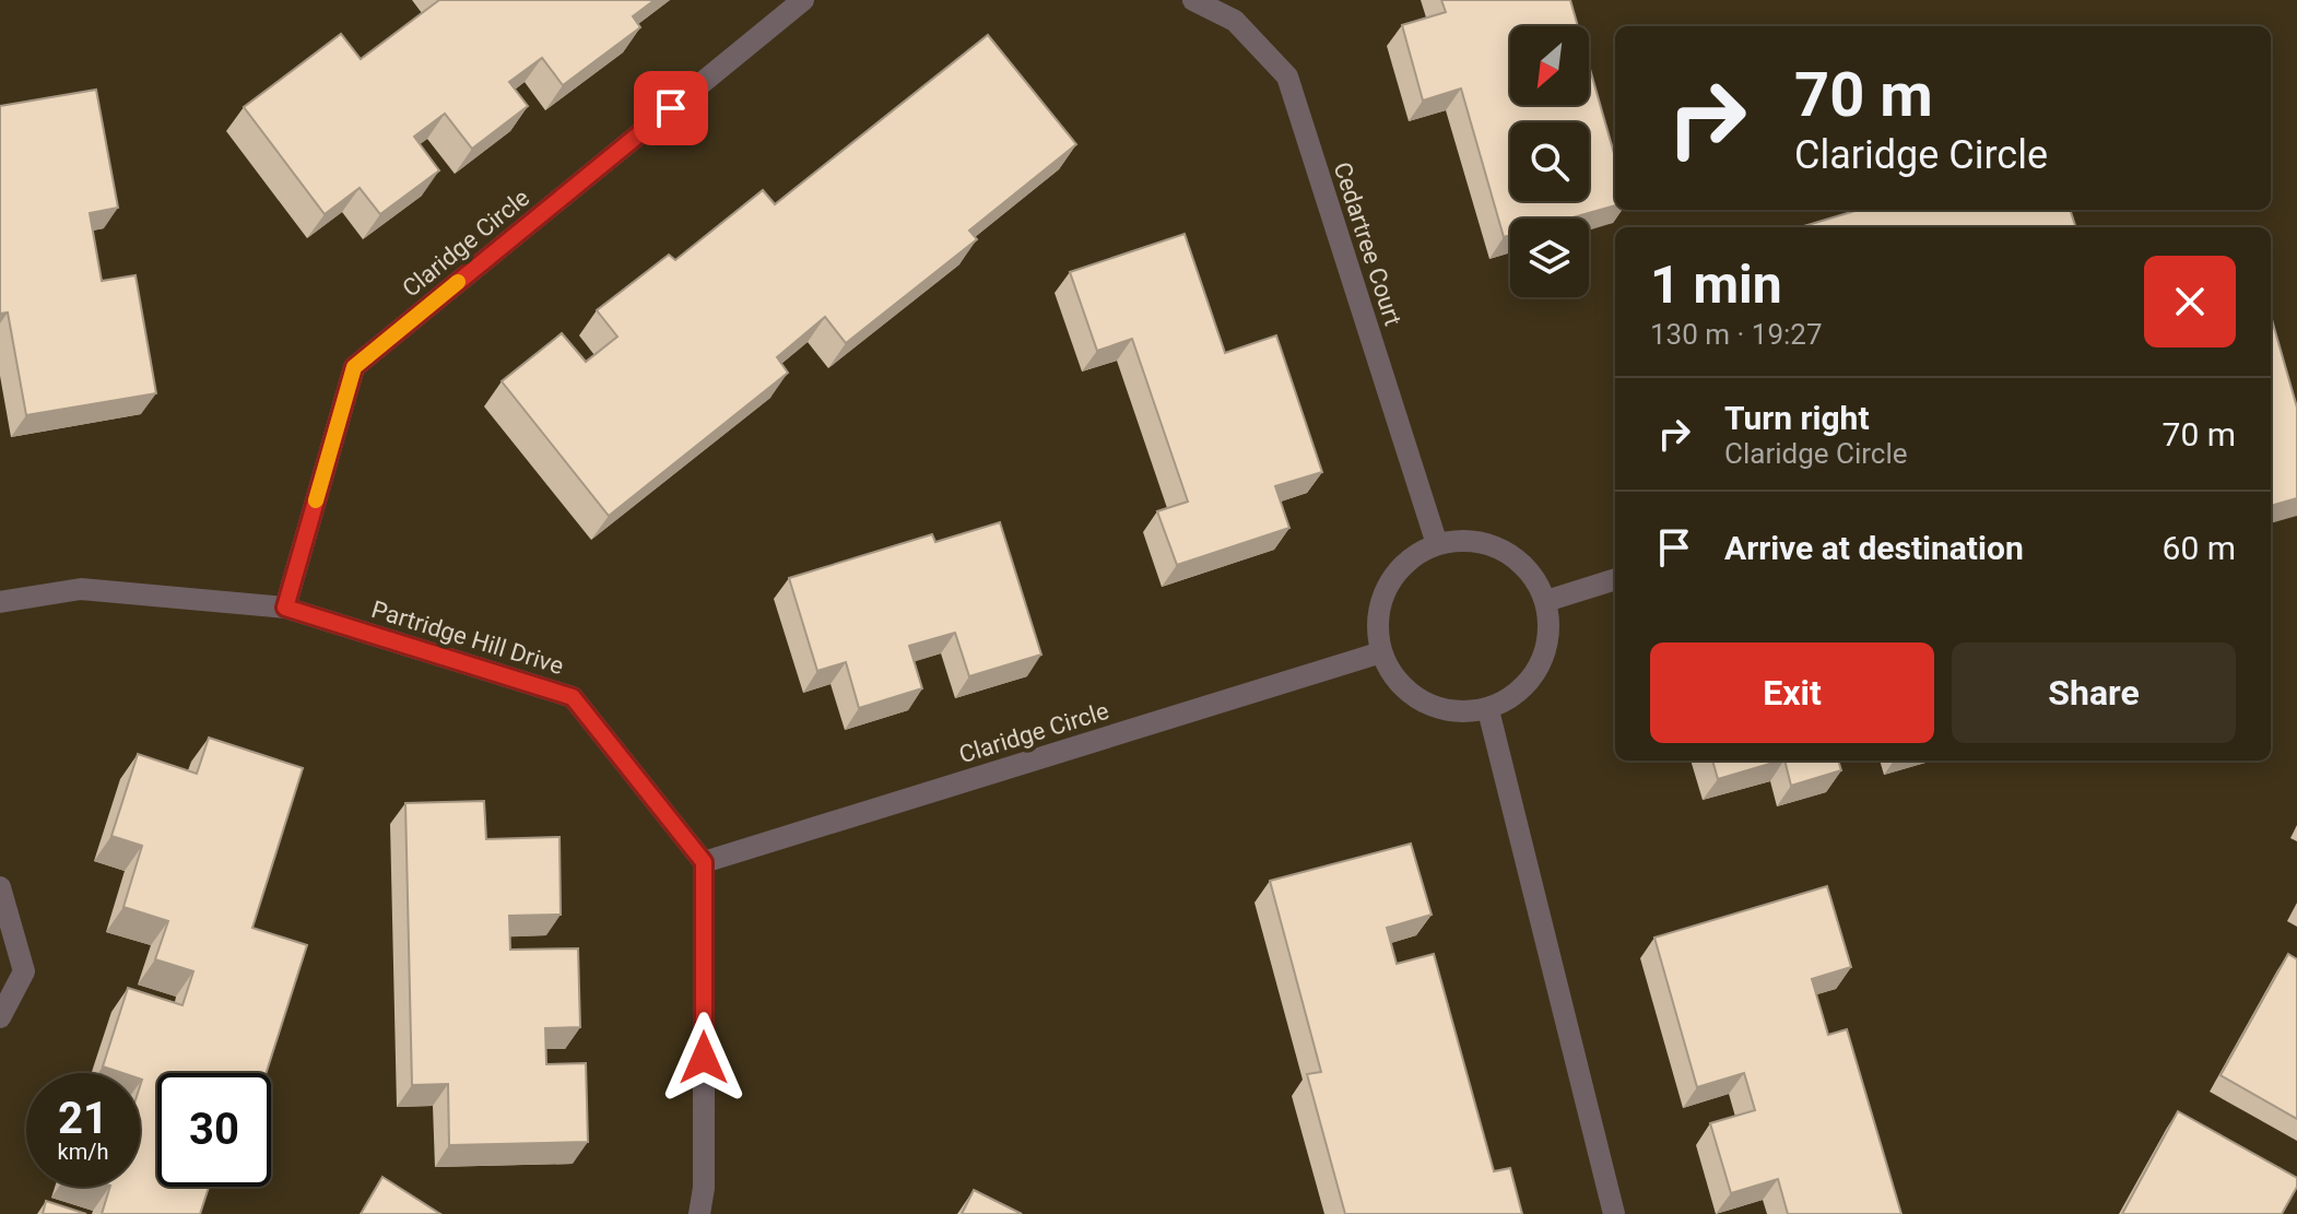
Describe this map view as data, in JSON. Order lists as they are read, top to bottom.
{
  "streets": {
    "street": ["Claridge Circle", "Cedartree Court", "Partridge Hill Drive"]
  },
  "crossings": [
    ["Claridge Circle", "Cedartree Court"],
    ["Claridge Circle", "Partridge Hill Drive"]
  ],
  "north": "bottom left",
  "page": {
    "turn": ["70 m", "Claridge Circle"],
    "heading": ["1 min", "130 m · 19:27"],
    "list": [
      {
        "name": "Turn right",
        "note": "Claridge Circle",
        "value": "70 m"
      },
      {
        "name": "Arrive at destination",
        "value": "60 m"
      }
    ],
    "buttons": ["Exit", "Share"],
    "speed": "21 km/h",
    "limit": "30"
  }
}
